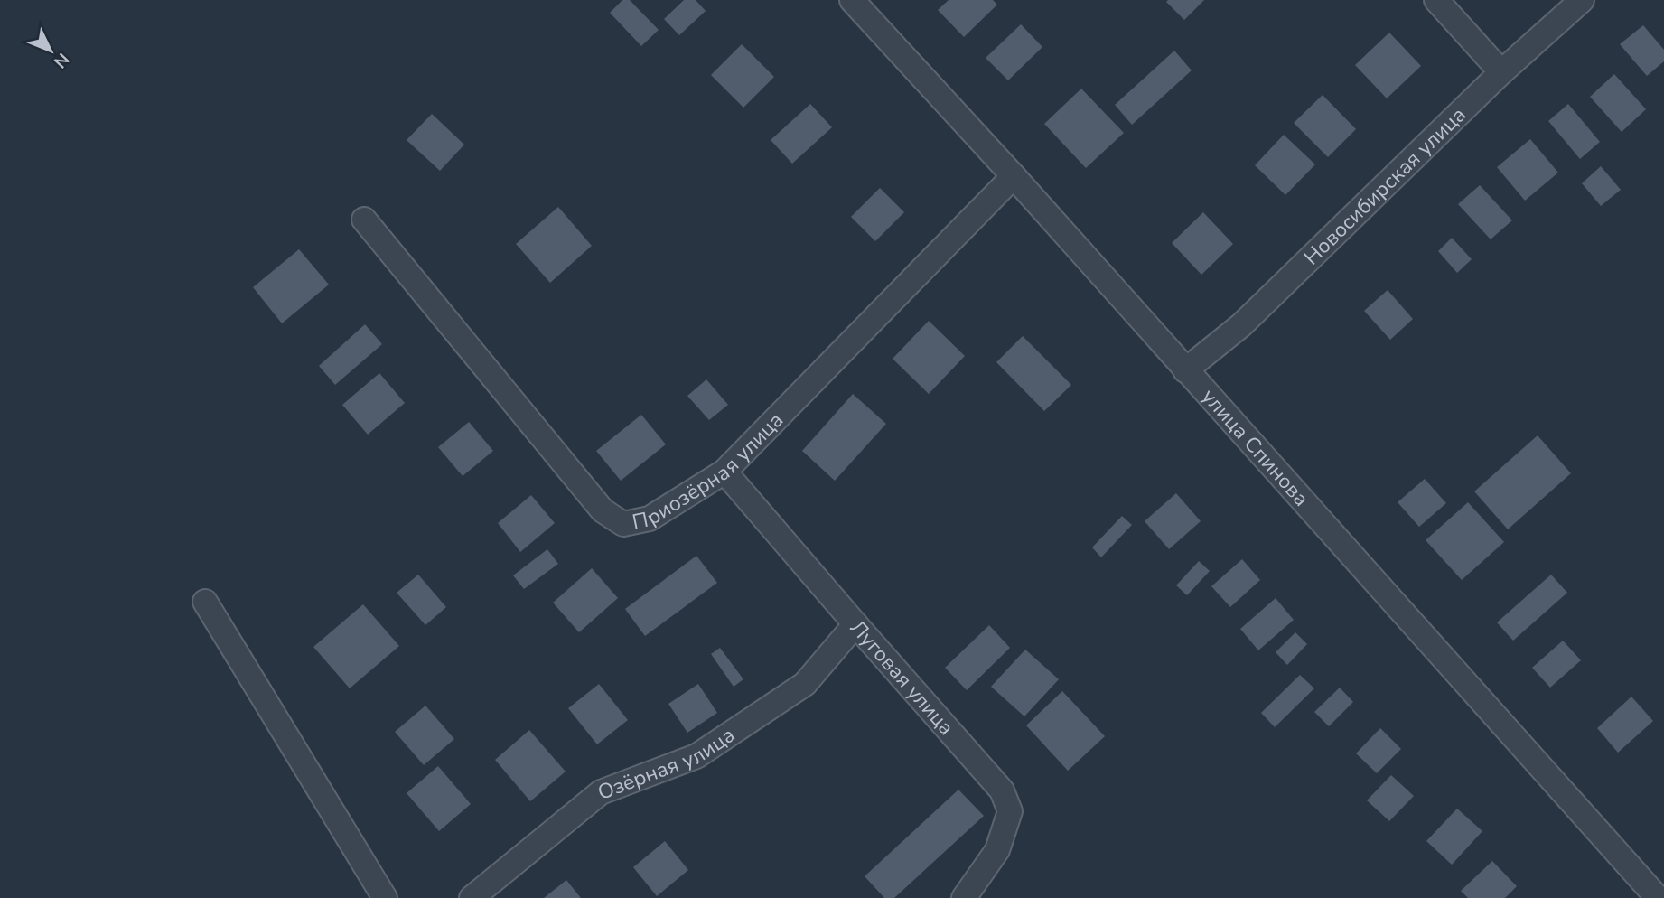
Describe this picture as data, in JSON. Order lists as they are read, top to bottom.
{
  "streets": {
    "street": [
      "Новосибирская улица",
      "улица Спинова",
      "Приозёрная улица",
      "Луговая улица",
      "Озёрная улица"
    ]
  },
  "crossings": [
    ["Новосибирская улица", "улица Спинова"],
    ["улица Спинова", "Приозёрная улица"],
    ["Приозёрная улица", "Луговая улица"],
    ["Луговая улица", "Озёрная улица"]
  ],
  "north": "bottom right"
}
